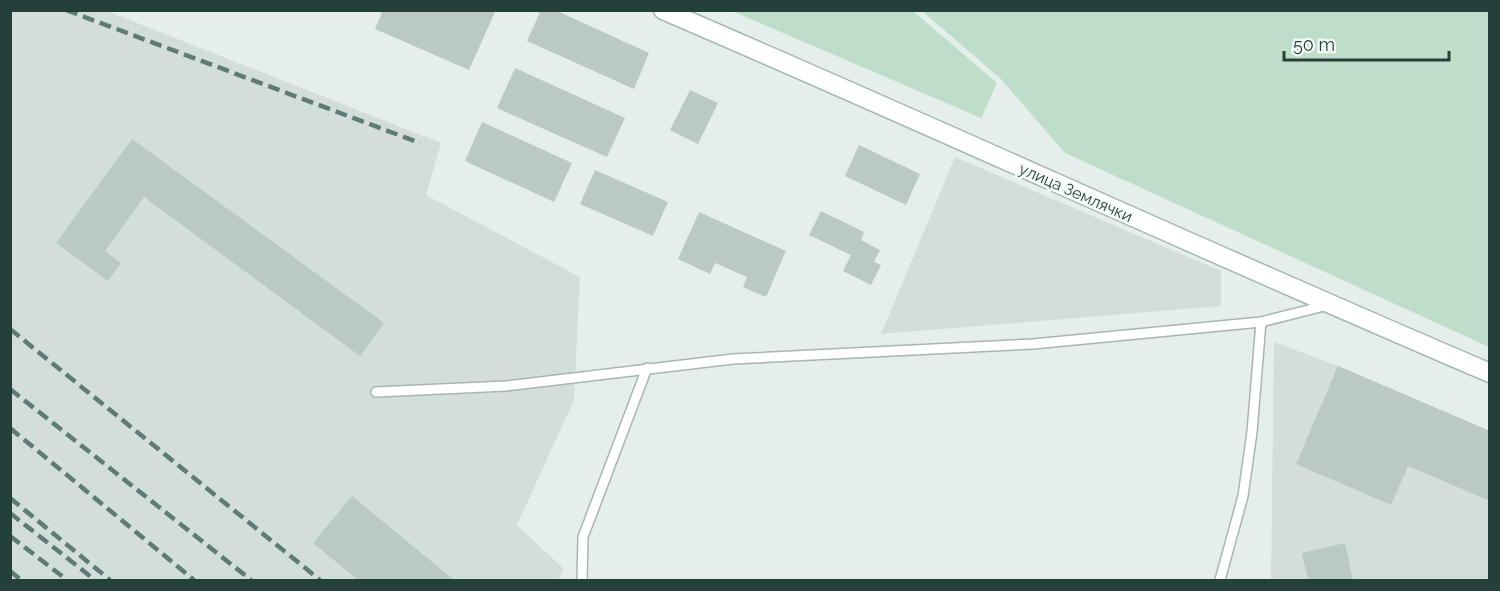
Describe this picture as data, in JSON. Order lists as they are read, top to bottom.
{
  "streets": {
    "street": ["улица Землячки"]
  },
  "scale_bar": "50 m"
}
